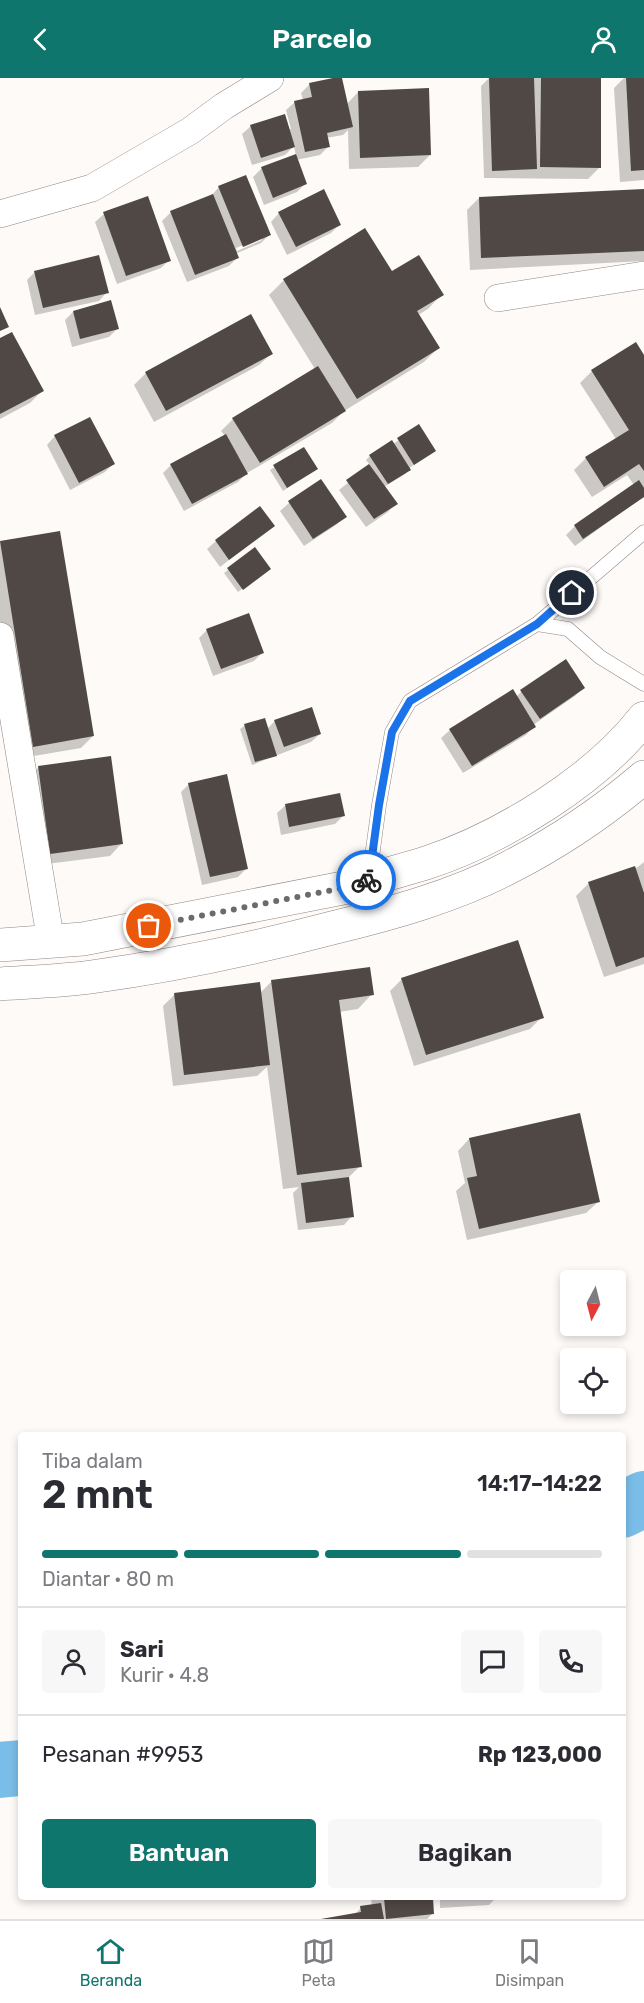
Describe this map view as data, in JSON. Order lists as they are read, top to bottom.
{
  "north": "bottom",
  "page": {
    "header": "Parcelo",
    "heading": ["2 mnt", "Tiba dalam", "14:17–14:22"],
    "panel": [
      "Sari",
      "Kurir · 4.8",
      "Pesanan #9953",
      "Rp 123,000"
    ],
    "bar": "Diantar · 80 m",
    "buttons": ["Bantuan", "Bagikan"],
    "tabs": ["Beranda", "Peta", "Disimpan"]
  }
}
